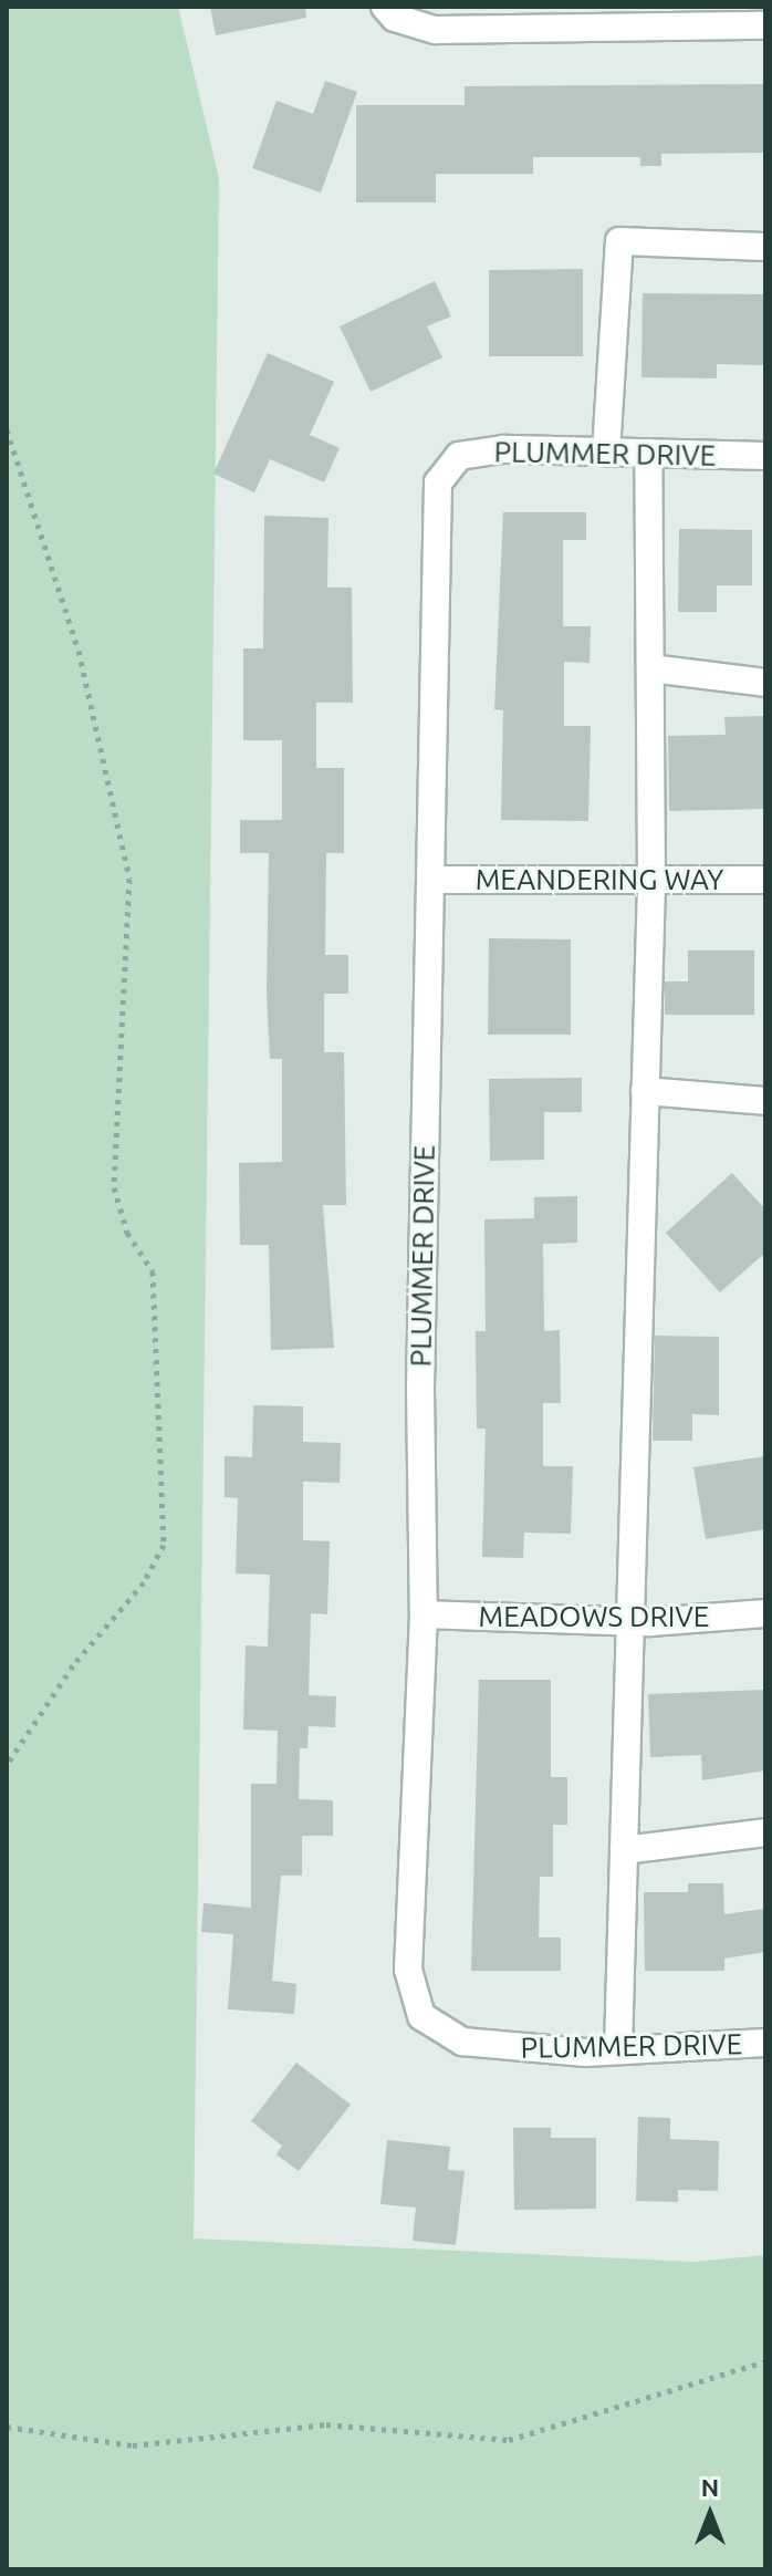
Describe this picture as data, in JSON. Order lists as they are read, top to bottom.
{
  "streets": {
    "street": ["PLUMMER DRIVE", "MEANDERING WAY", "MEADOWS DRIVE"]
  },
  "crossings": [
    ["PLUMMER DRIVE", "MEANDERING WAY"],
    ["PLUMMER DRIVE", "MEADOWS DRIVE"]
  ],
  "north": "top"
}
